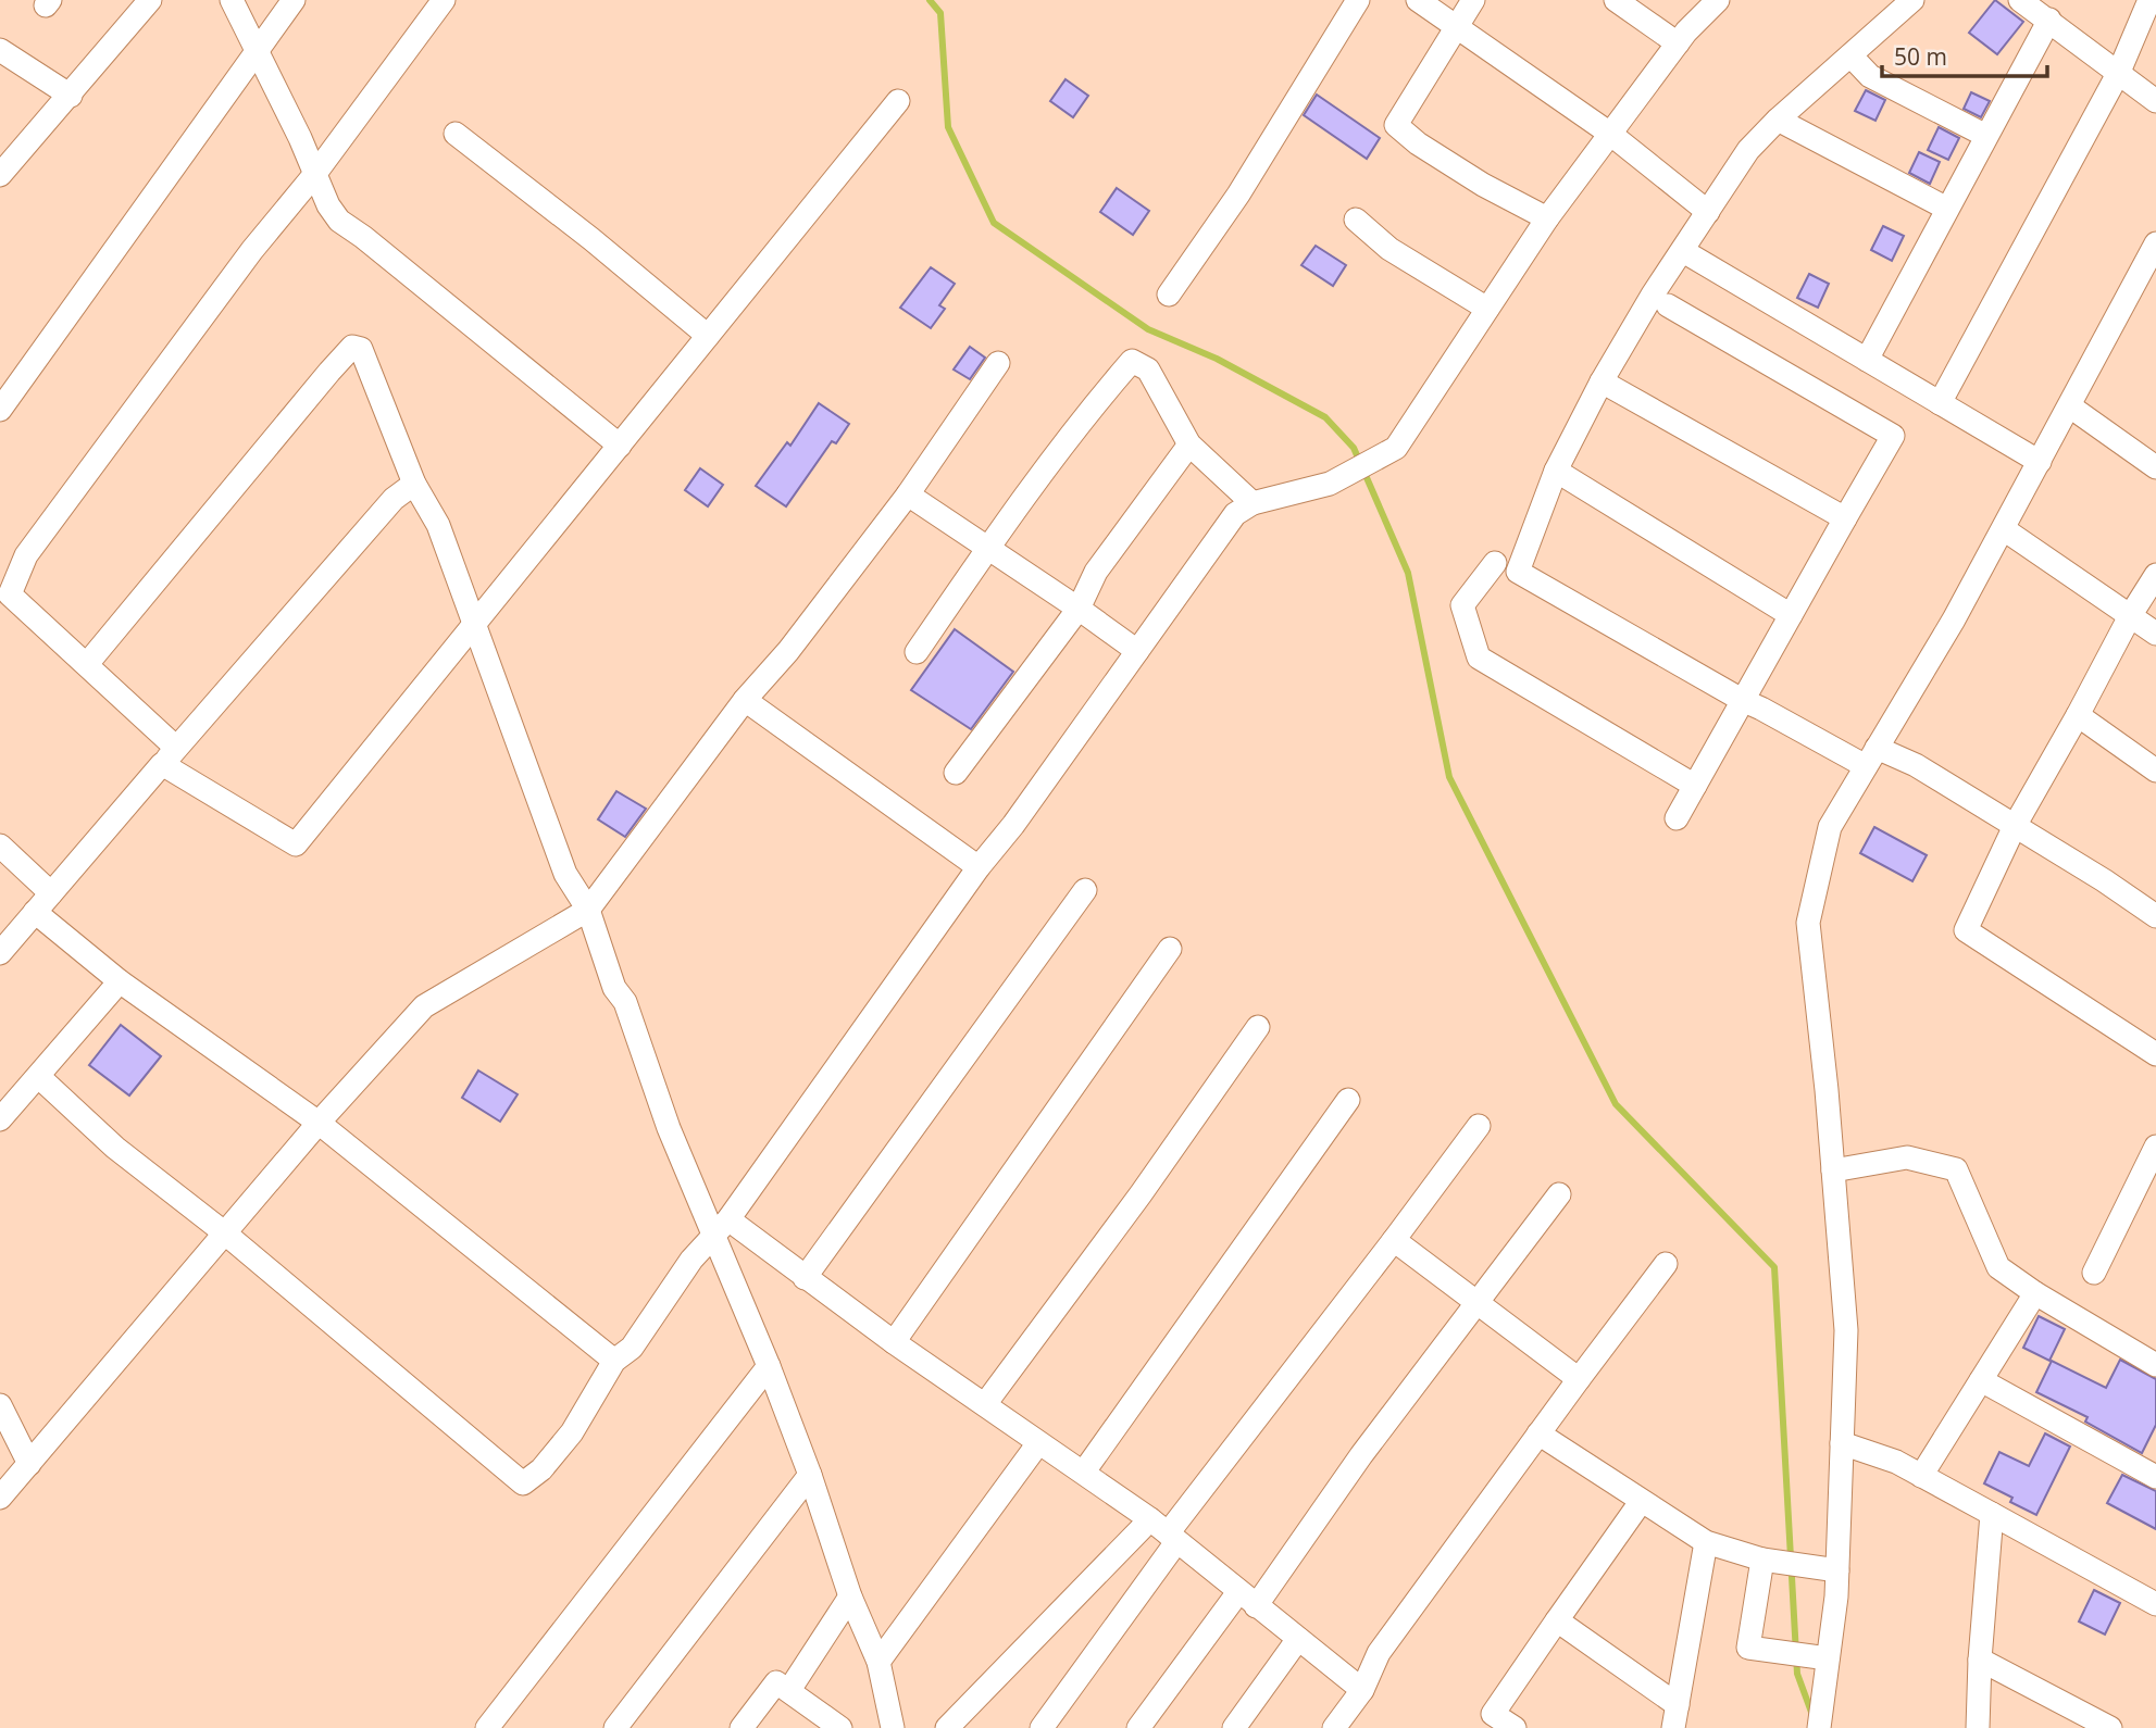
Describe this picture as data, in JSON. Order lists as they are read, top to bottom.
{
  "scale_bar": "50 m"
}
